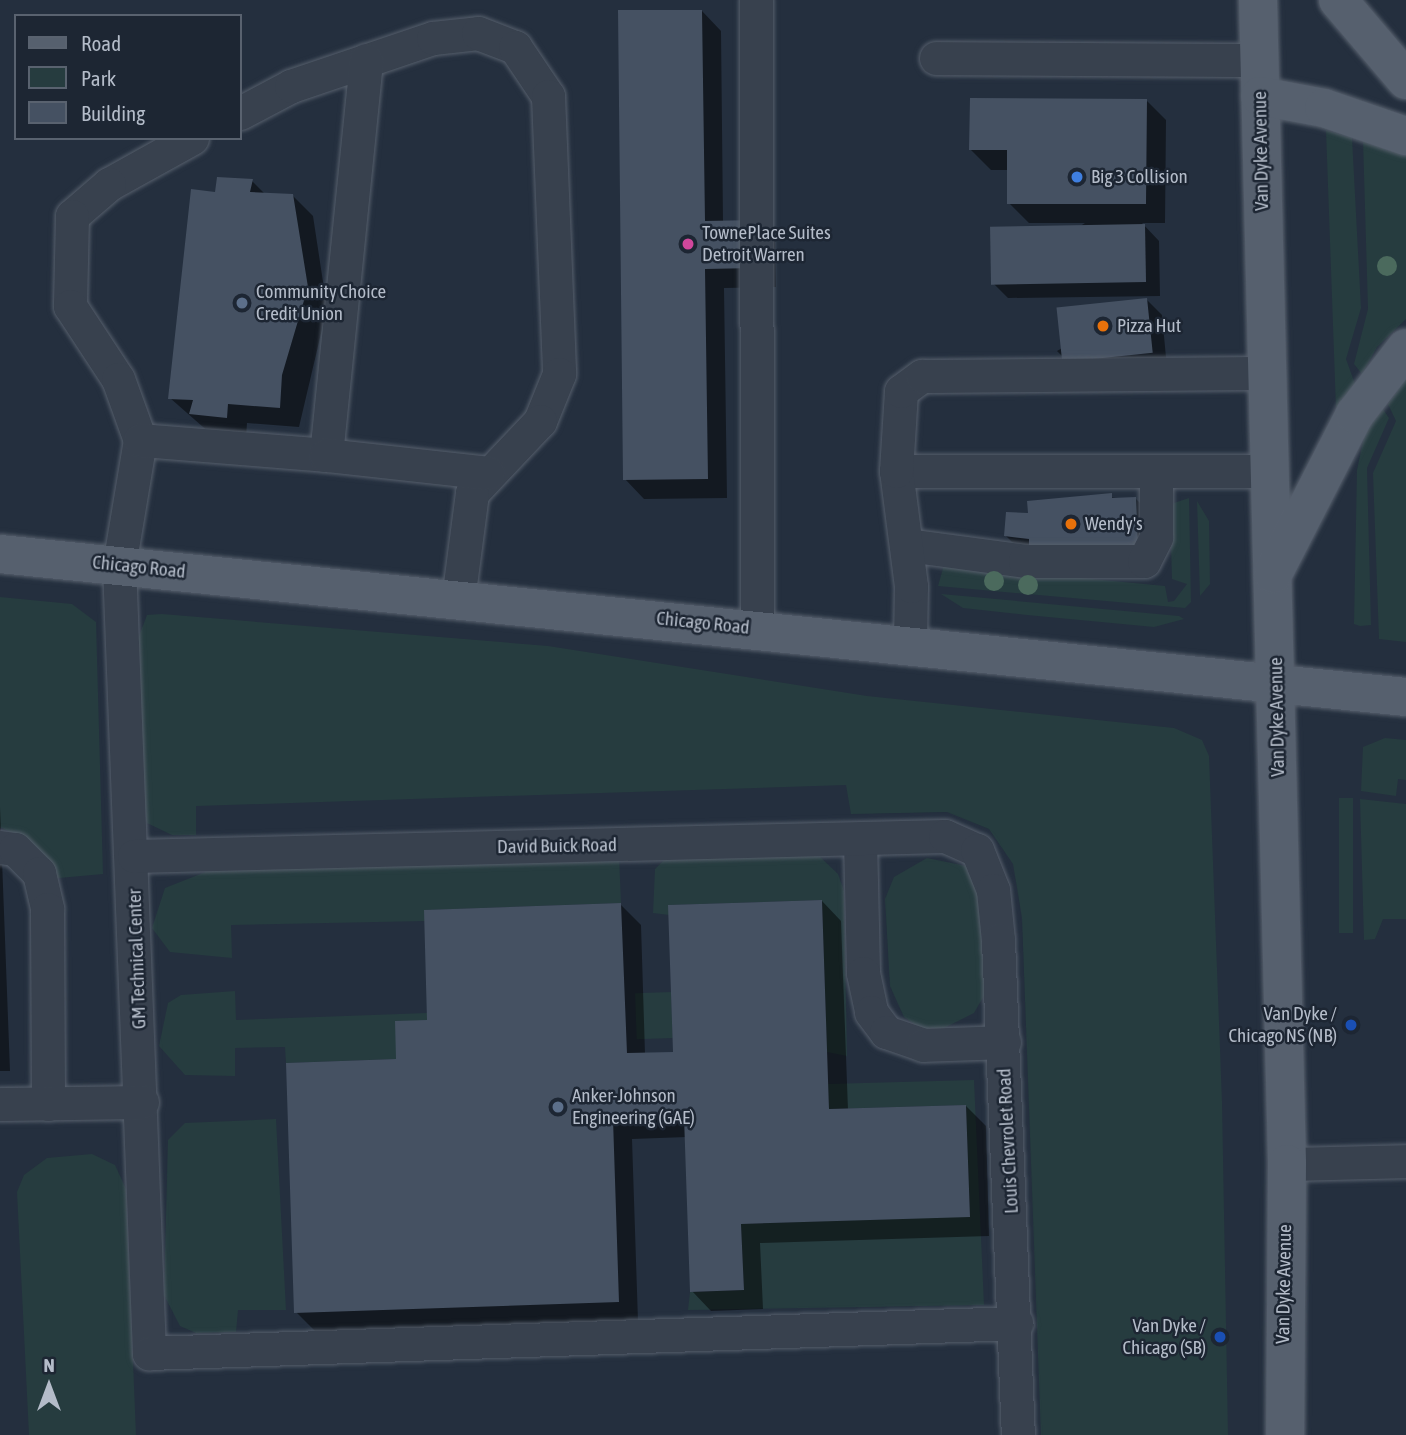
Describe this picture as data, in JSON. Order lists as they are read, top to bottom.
{
  "streets": {
    "main road": ["Van Dyke Avenue", "Chicago Road"],
    "lane": ["David Buick Road", "GM Technical Center", "Louis Chevrolet Road"]
  },
  "crossings": [
    ["Van Dyke Avenue", "Chicago Road"],
    ["Chicago Road", "GM Technical Center"],
    ["David Buick Road", "GM Technical Center"],
    ["David Buick Road", "Louis Chevrolet Road"],
    ["GM Technical Center", "Louis Chevrolet Road"]
  ],
  "places": [
    "Big 3 Collision",
    "TownePlace Suites Detroit Warren",
    "Community Choice Credit Union",
    "Pizza Hut",
    "Wendy's",
    "Van Dyke / Chicago NS (NB)",
    "Anker-Johnson Engineering (GAE)",
    "Van Dyke / Chicago (SB)"
  ],
  "legend": ["Road", "Park", "Building"],
  "north": "top"
}
